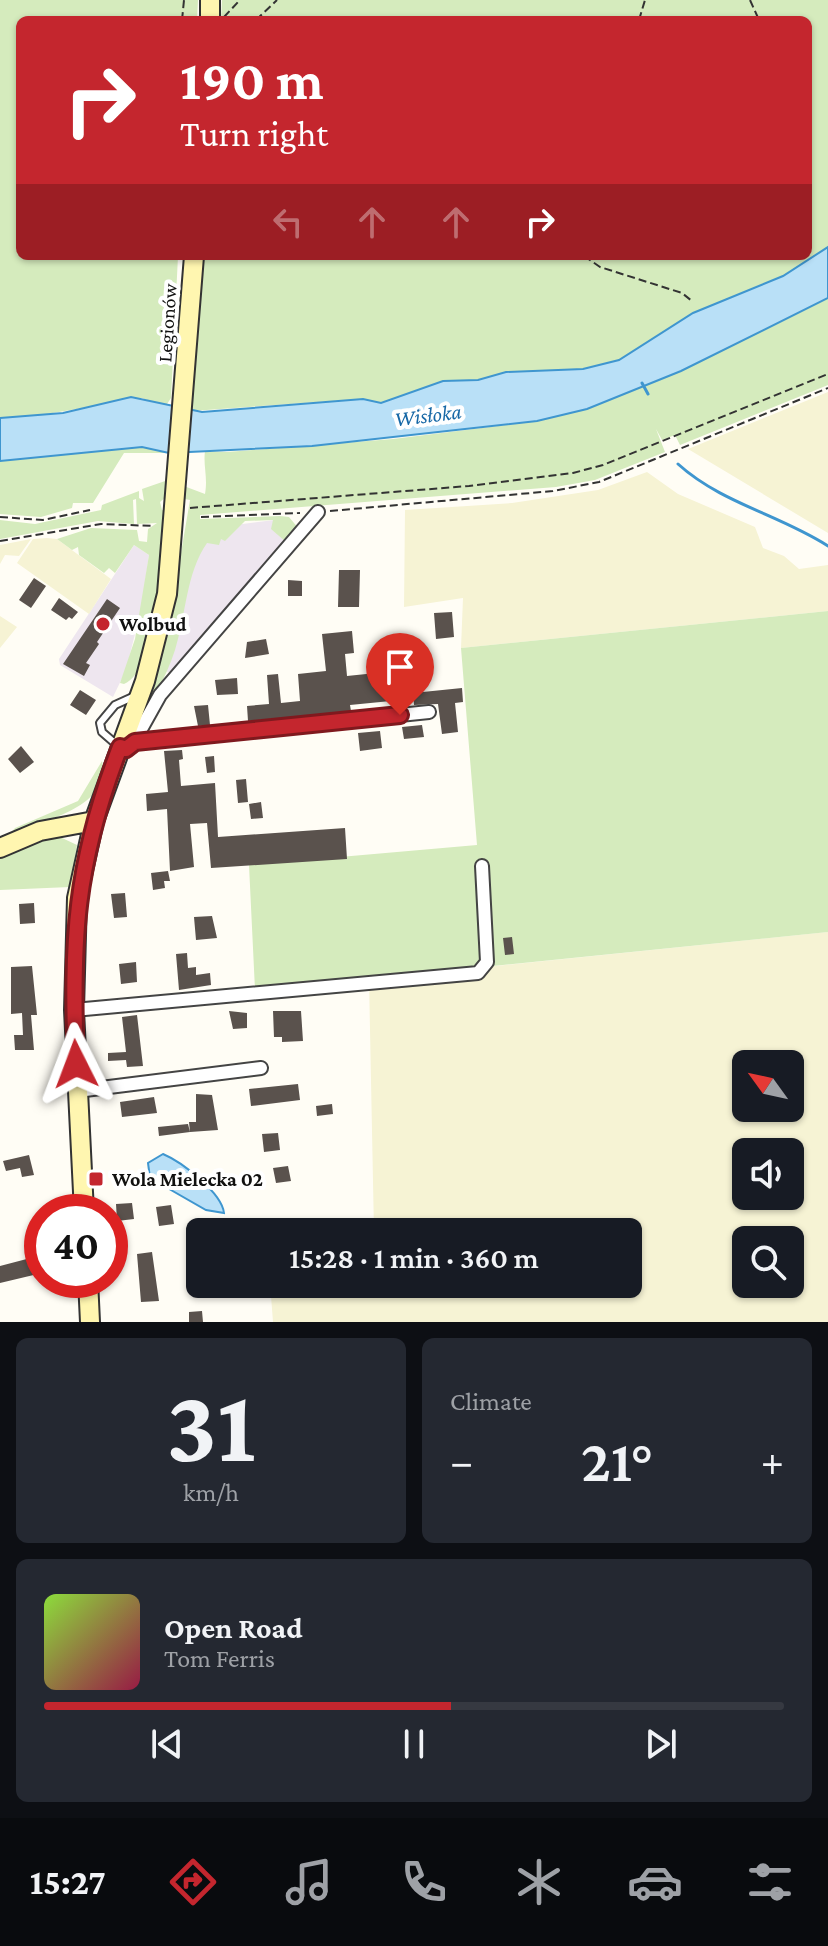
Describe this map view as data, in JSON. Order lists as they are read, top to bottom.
{
  "streets": {
    "street": ["Legionów"]
  },
  "water": ["Wisłoka"],
  "places": {
    "other": ["Wolbud"],
    "transit": ["Wola Mielecka 02"]
  },
  "north": "top left",
  "page": {
    "turn": ["190 m", "Turn right"],
    "limit": "40",
    "trip": "15:28 · 1 min · 360 m",
    "tile": [
      ["31", "km/h"],
      "Climate"
    ],
    "heat": ["−", "21°", "+"],
    "song": ["Open Road", "Tom Ferris"],
    "tabs": "15:27"
  }
}
